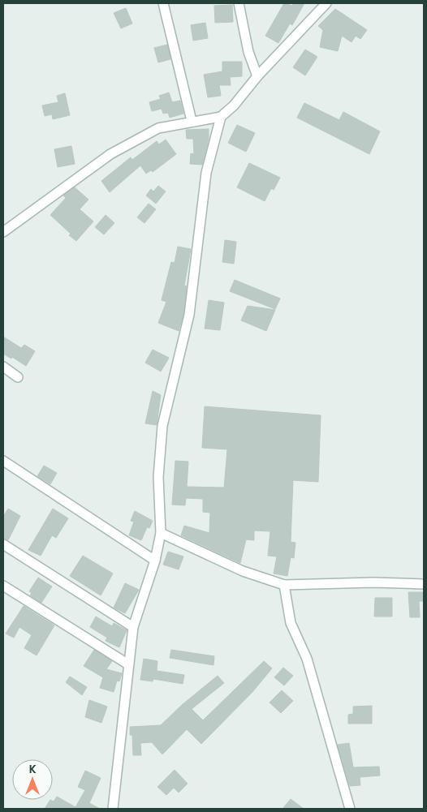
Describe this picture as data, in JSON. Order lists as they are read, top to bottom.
{
  "north": "top"
}
